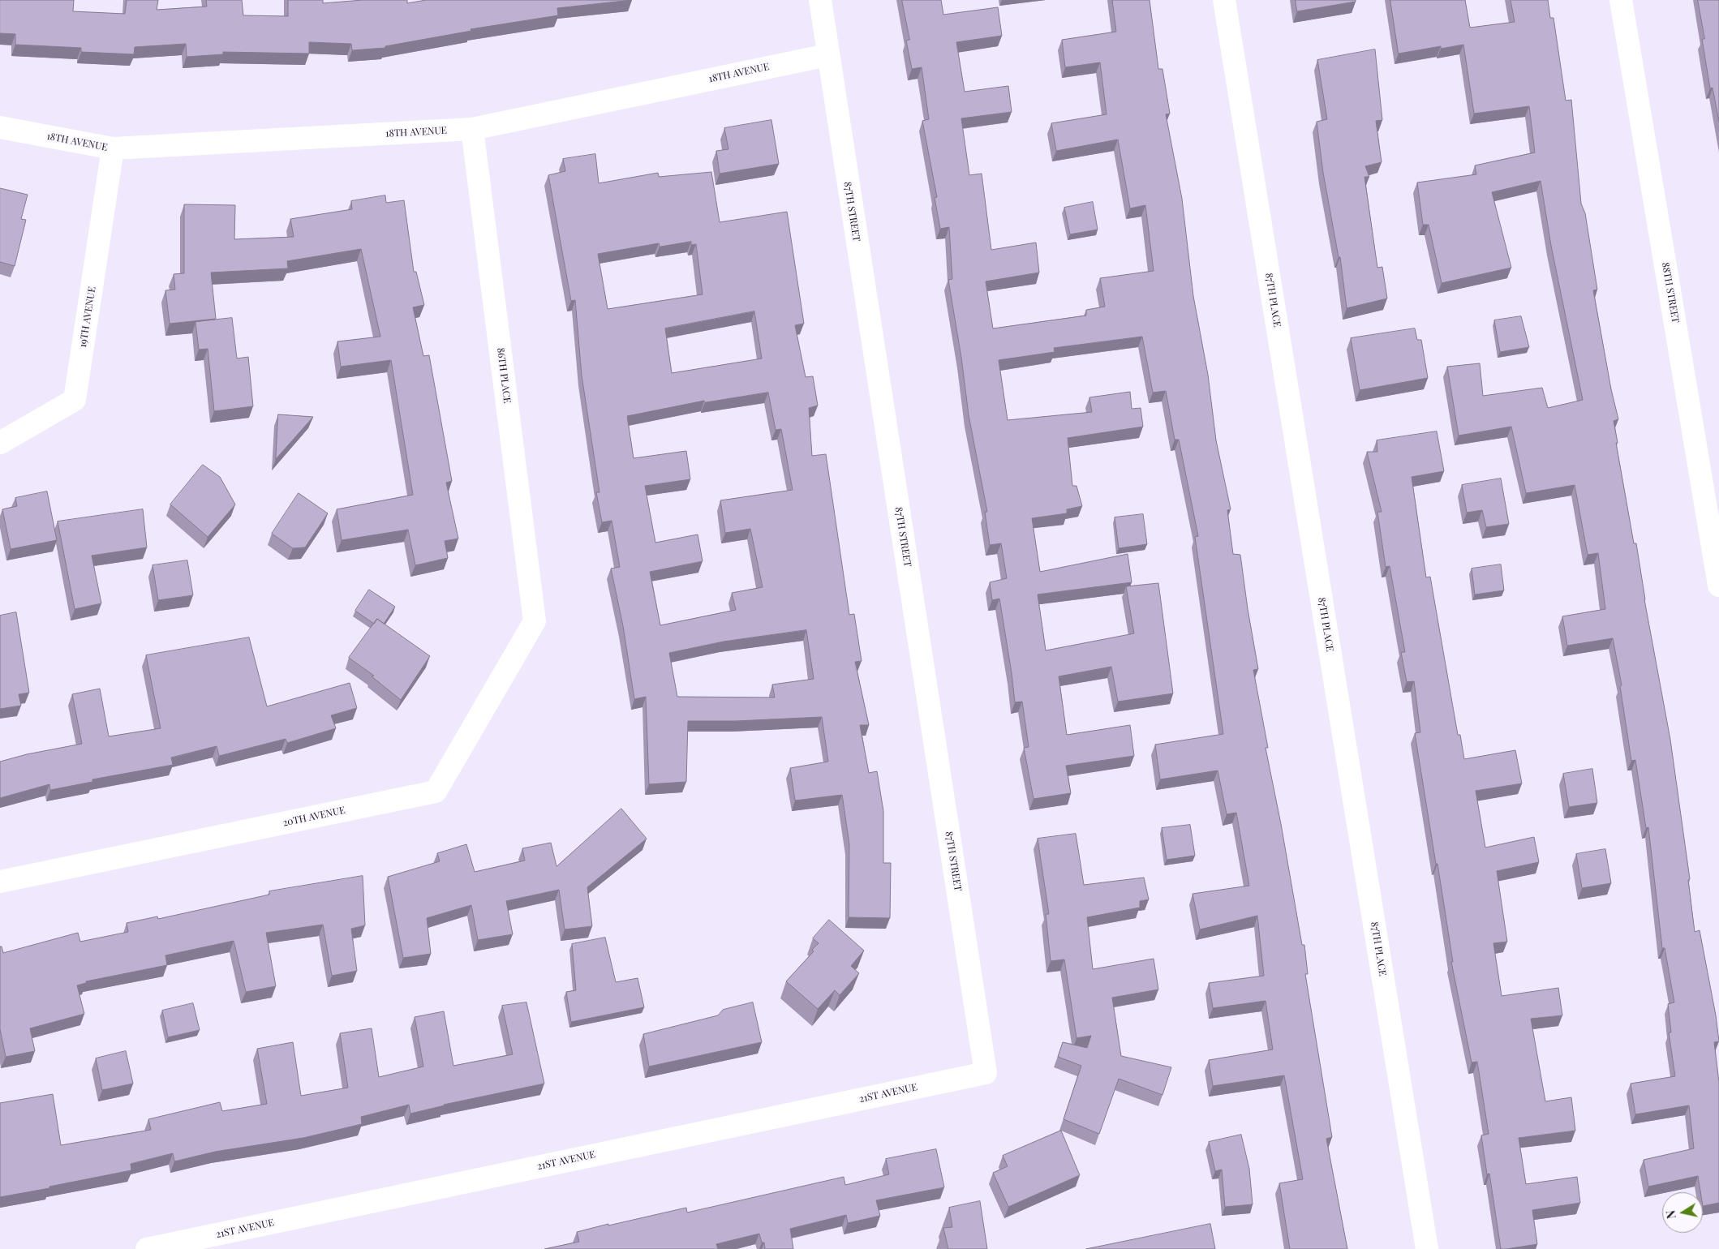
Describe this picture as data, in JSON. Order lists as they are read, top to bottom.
{
  "streets": {
    "street": [
      "18TH AVENUE",
      "87TH STREET",
      "88TH STREET",
      "87TH PLACE",
      "19TH AVENUE",
      "86TH PLACE",
      "20TH AVENUE",
      "21ST AVENUE"
    ]
  },
  "crossings": [
    ["18TH AVENUE", "87TH STREET"],
    ["18TH AVENUE", "19TH AVENUE"],
    ["18TH AVENUE", "86TH PLACE"],
    ["87TH STREET", "21ST AVENUE"],
    ["86TH PLACE", "20TH AVENUE"]
  ],
  "north": "left"
}
